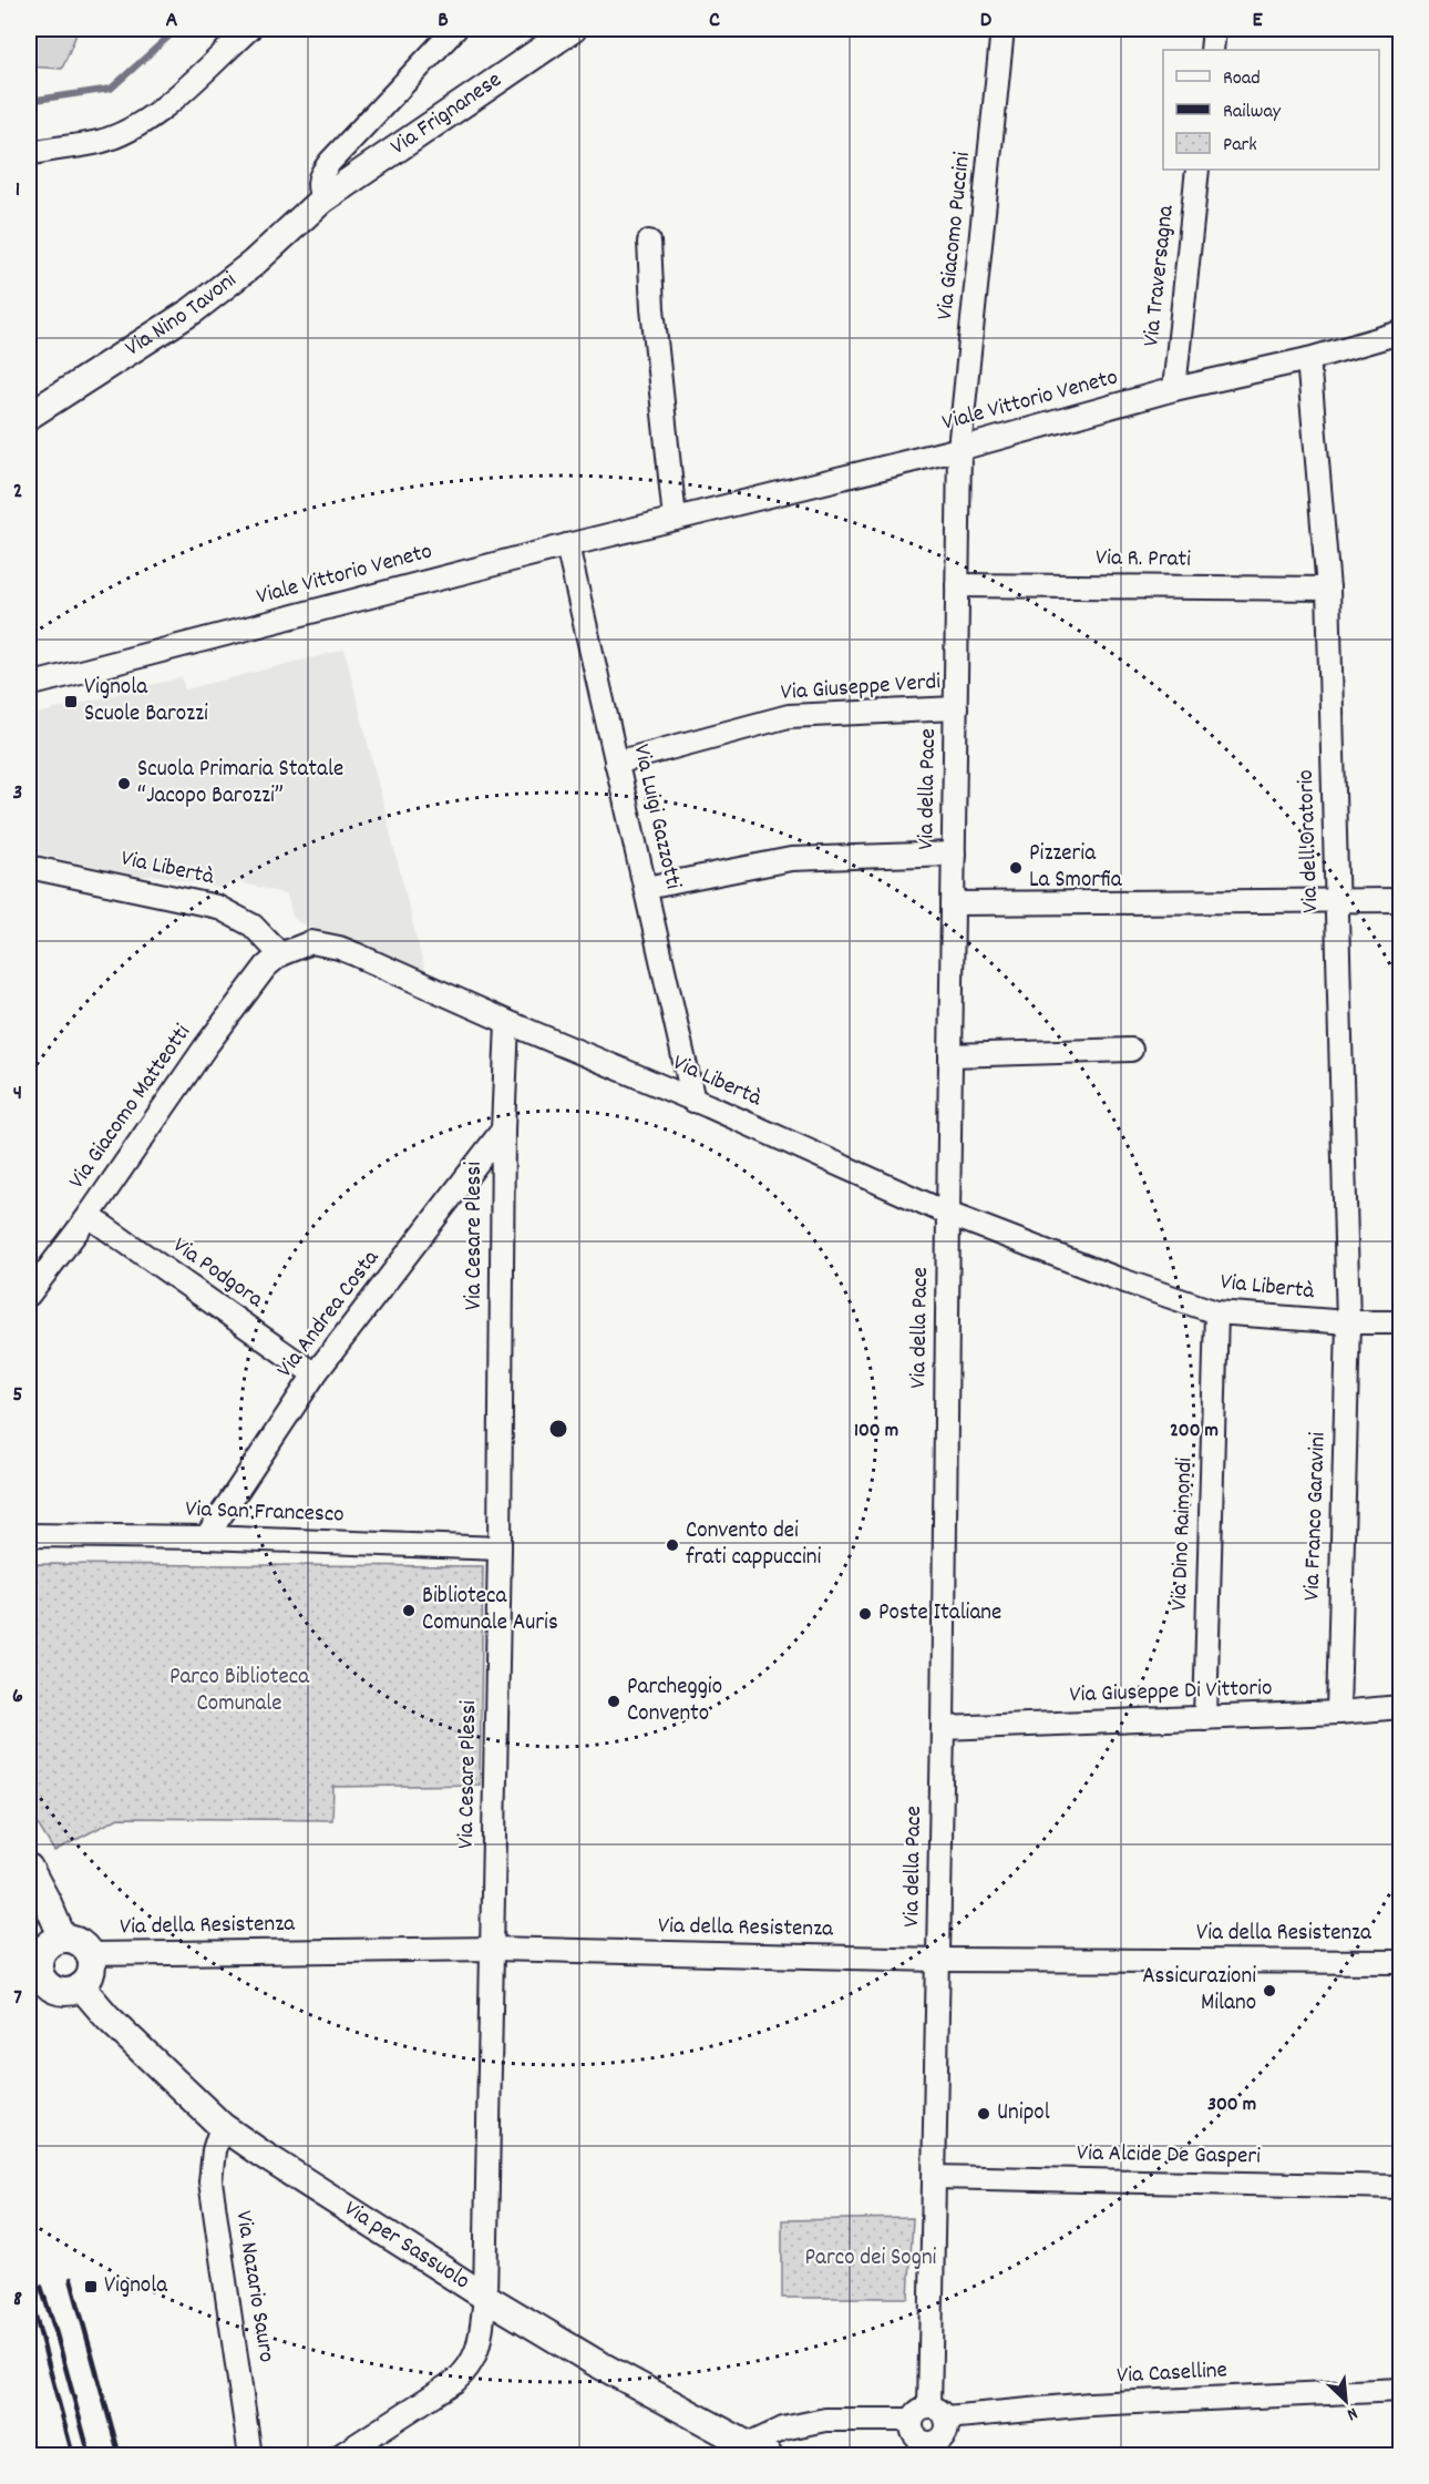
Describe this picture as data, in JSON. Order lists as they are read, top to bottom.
{
  "streets": {
    "main road": ["Via Frignanese", "Via Nino Tavoni", "Via per Sassuolo"],
    "street": [
      "Via Giacomo Puccini",
      "Via Traversagna",
      "Viale Vittorio Veneto",
      "Via R. Prati",
      "Via Giuseppe Verdi",
      "Via della Pace",
      "Via Luigi Gazzotti",
      "Via dell'Oratorio",
      "Via Libertà",
      "Via Giacomo Matteotti",
      "Via Cesare Plessi",
      "Via Podgora",
      "Via Andrea Costa",
      "Via San Francesco",
      "Via Franco Garavini",
      "Via Dino Raimondi",
      "Via Giuseppe Di Vittorio",
      "Via della Resistenza",
      "Via Alcide De Gasperi",
      "Via Nazario Sauro",
      "Via Caselline"
    ]
  },
  "crossings": [
    ["Via Frignanese", "Via Nino Tavoni"],
    ["Via Giacomo Puccini", "Viale Vittorio Veneto"],
    ["Via Giacomo Puccini", "Via della Pace"],
    ["Via Traversagna", "Viale Vittorio Veneto"],
    ["Viale Vittorio Veneto", "Via della Pace"],
    ["Viale Vittorio Veneto", "Via Luigi Gazzotti"],
    ["Viale Vittorio Veneto", "Via dell'Oratorio"],
    ["Via R. Prati", "Via della Pace"],
    ["Via R. Prati", "Via dell'Oratorio"],
    ["Via Giuseppe Verdi", "Via della Pace"],
    ["Via Giuseppe Verdi", "Via Luigi Gazzotti"],
    ["Via della Pace", "Via Libertà"],
    ["Via della Pace", "Via Giuseppe Di Vittorio"],
    ["Via della Pace", "Via della Resistenza"],
    ["Via della Pace", "Via Alcide De Gasperi"],
    ["Via della Pace", "Via Caselline"],
    ["Via Luigi Gazzotti", "Via Libertà"],
    ["Via dell'Oratorio", "Via Libertà"],
    ["Via dell'Oratorio", "Via Franco Garavini"],
    ["Via Libertà", "Via Giacomo Matteotti"],
    ["Via Libertà", "Via Cesare Plessi"],
    ["Via Libertà", "Via Franco Garavini"],
    ["Via Libertà", "Via Dino Raimondi"],
    ["Via Giacomo Matteotti", "Via Podgora"],
    ["Via Cesare Plessi", "Via Andrea Costa"],
    ["Via Cesare Plessi", "Via San Francesco"],
    ["Via Cesare Plessi", "Via della Resistenza"],
    ["Via Cesare Plessi", "Via per Sassuolo"],
    ["Via Podgora", "Via Andrea Costa"],
    ["Via Andrea Costa", "Via San Francesco"],
    ["Via Franco Garavini", "Via Giuseppe Di Vittorio"],
    ["Via Dino Raimondi", "Via Giuseppe Di Vittorio"],
    ["Via della Resistenza", "Via per Sassuolo"],
    ["Via per Sassuolo", "Via Nazario Sauro"],
    ["Via per Sassuolo", "Via Caselline"]
  ],
  "parks": ["Parco Biblioteca Comunale", "Parco dei Sogni"],
  "places": {
    "transit": ["Vignola Scuole Barozzi", "Vignola"],
    "other": [
      "Scuola Primaria Statale “Jacopo Barozzi”",
      "Pizzeria La Smorfia",
      "Convento dei frati cappuccini",
      "Biblioteca Comunale Auris",
      "Poste Italiane",
      "Parcheggio Convento",
      "Assicurazioni Milano",
      "Unipol"
    ]
  },
  "legend": ["Road", "Railway", "Park"],
  "north": "bottom right",
  "grid": {
    "columns": [
      "A",
      "B",
      "C",
      "D",
      "E"
    ],
    "rows": [
      "1",
      "2",
      "3",
      "4",
      "5",
      "6",
      "7",
      "8"
    ]
  },
  "rings": ["100 m", "200 m", "300 m"]
}
